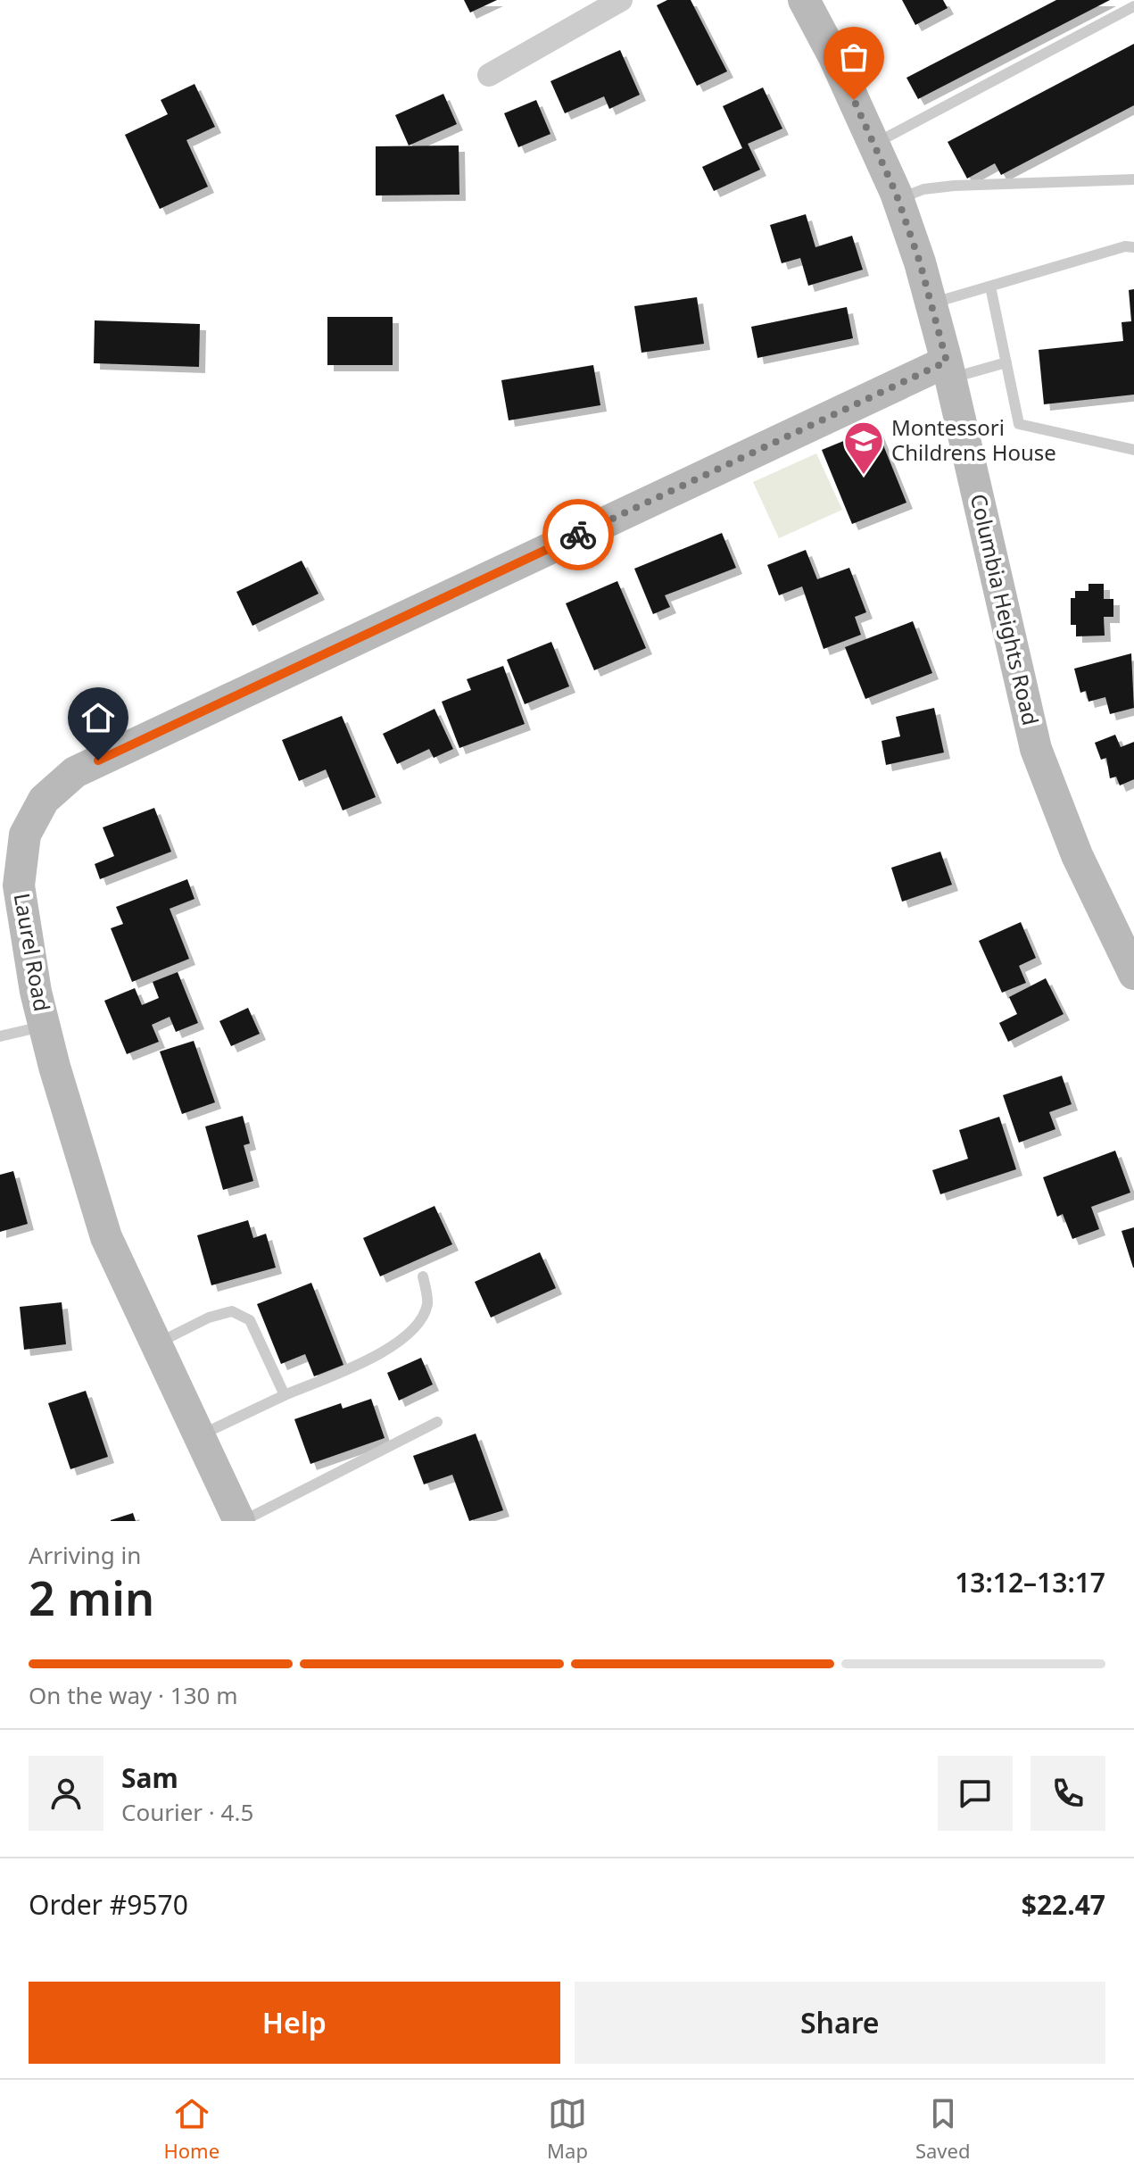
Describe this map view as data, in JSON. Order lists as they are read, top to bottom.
{
  "streets": {
    "street": ["Columbia Heights Road", "Laurel Road"]
  },
  "crossings": [
    ["Columbia Heights Road", "Laurel Road"]
  ],
  "places": {
    "school or university": ["Montessori Childrens House"]
  },
  "page": {
    "heading": ["2 min", "Arriving in", "13:12–13:17"],
    "panel": [
      "Sam",
      "Courier · 4.5",
      "Order #9570",
      "$22.47"
    ],
    "bar": "On the way · 130 m",
    "buttons": ["Help", "Share"],
    "tabs": ["Home", "Map", "Saved"]
  }
}
